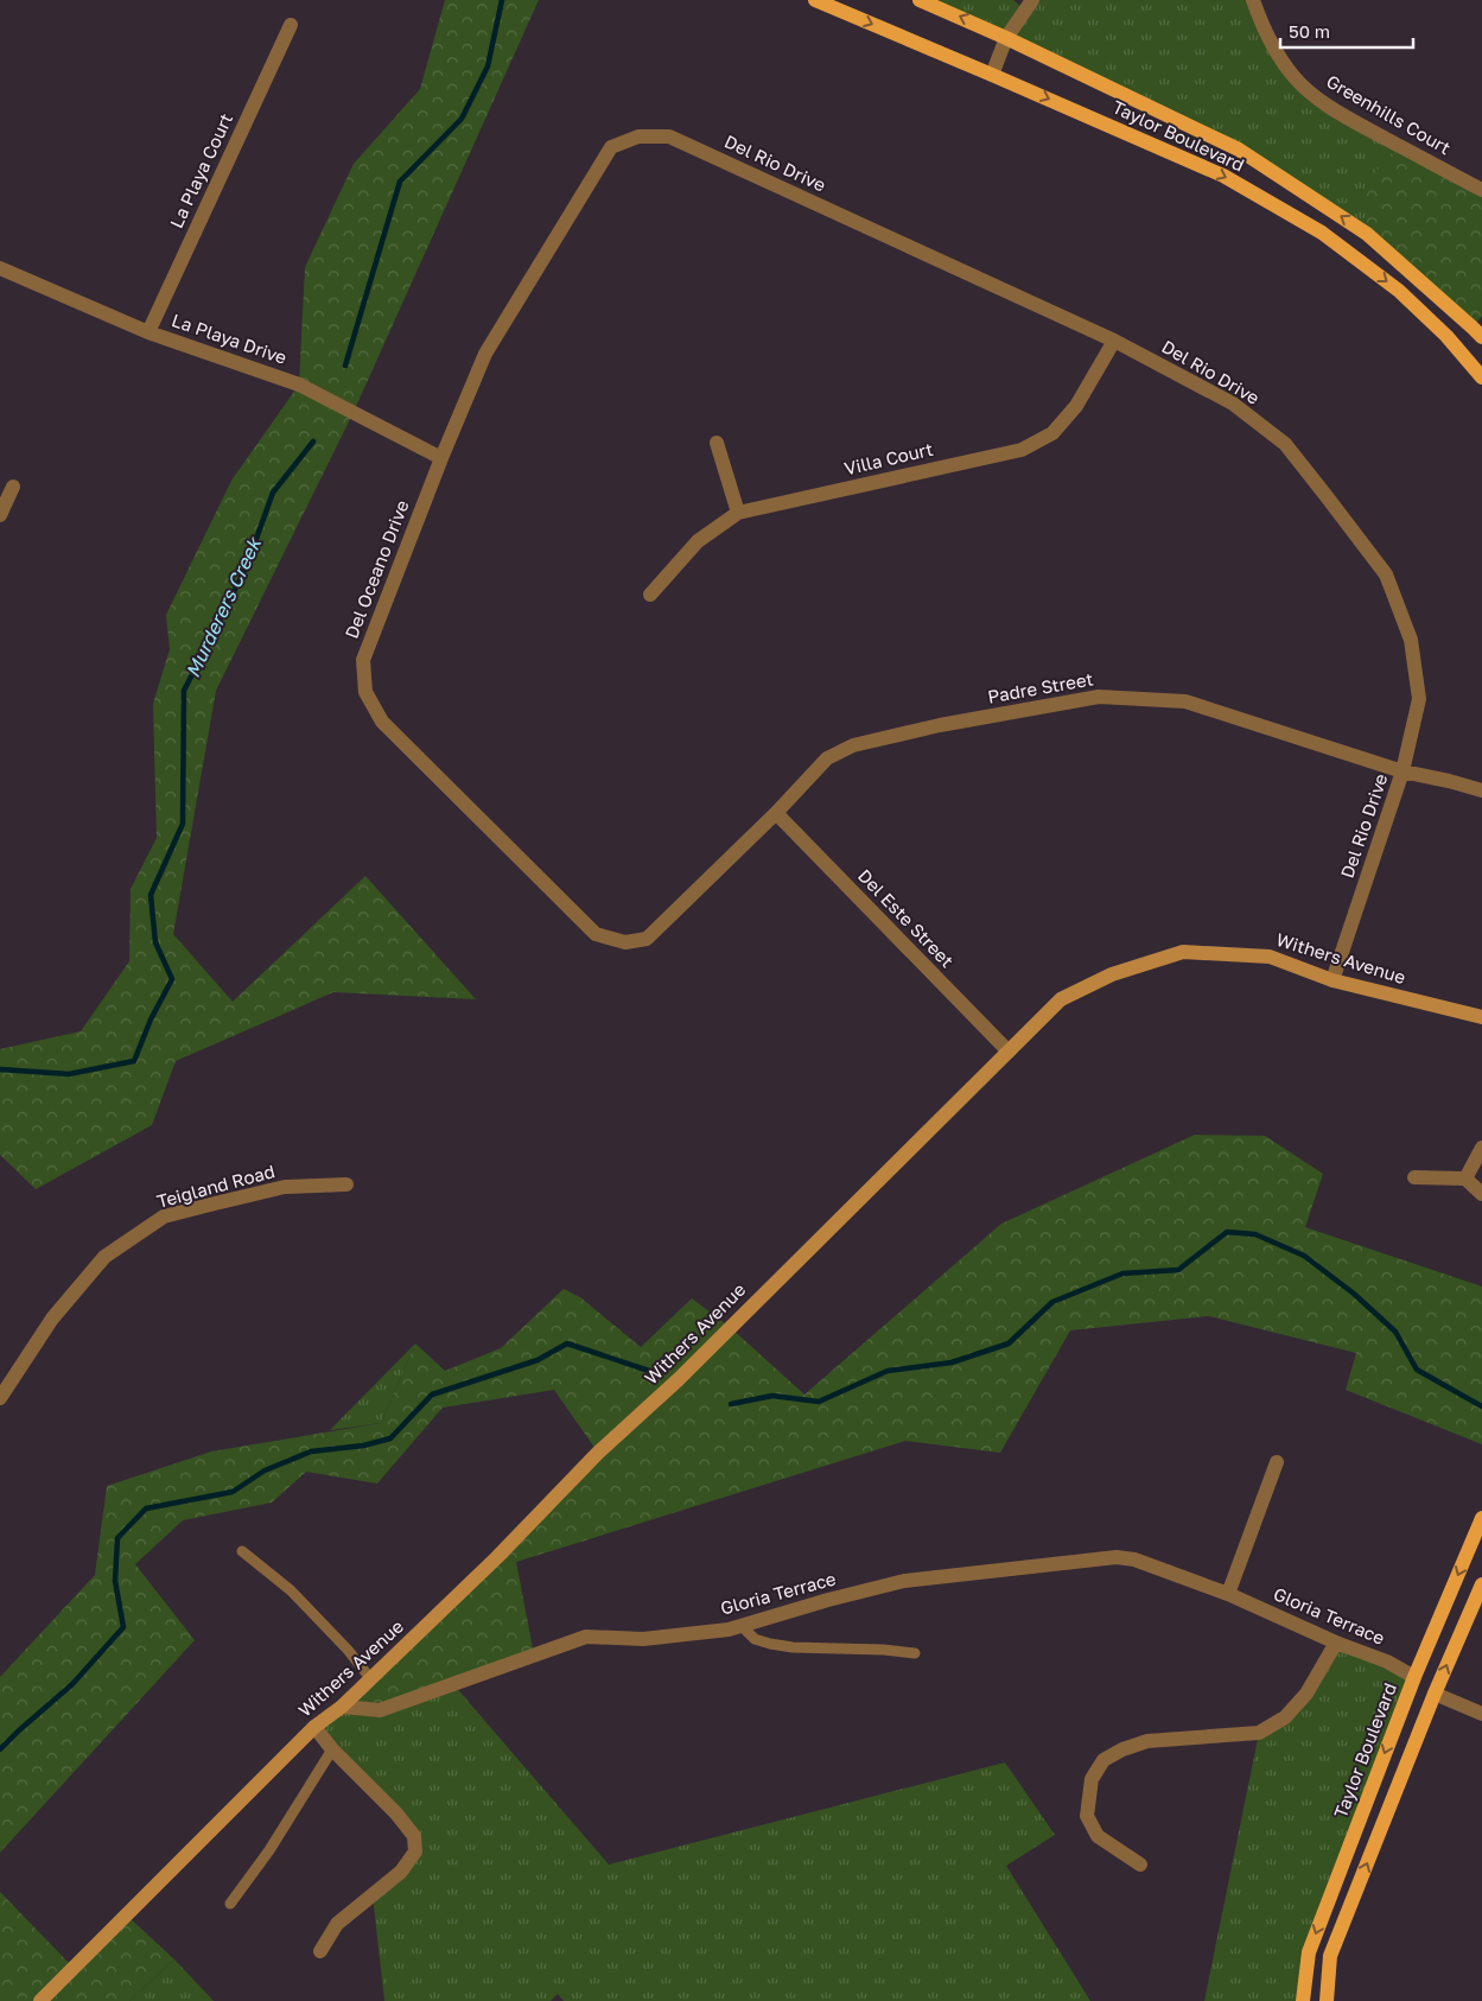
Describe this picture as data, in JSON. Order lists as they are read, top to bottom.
{
  "streets": {
    "main road": ["Taylor Boulevard"],
    "street": [
      "Greenhills Court",
      "Del Rio Drive",
      "La Playa Court",
      "La Playa Drive",
      "Villa Court",
      "Del Oceano Drive",
      "Padre Street",
      "Del Este Street",
      "Withers Avenue",
      "Teigland Road",
      "Gloria Terrace"
    ]
  },
  "crossings": [
    ["Taylor Boulevard", "Gloria Terrace"],
    ["Del Rio Drive", "Villa Court"],
    ["Del Rio Drive", "Del Oceano Drive"],
    ["Del Rio Drive", "Padre Street"],
    ["Del Rio Drive", "Withers Avenue"],
    ["La Playa Court", "La Playa Drive"],
    ["La Playa Drive", "Del Oceano Drive"],
    ["Del Oceano Drive", "Padre Street"],
    ["Del Oceano Drive", "Del Este Street"],
    ["Padre Street", "Del Este Street"],
    ["Del Este Street", "Withers Avenue"],
    ["Withers Avenue", "Gloria Terrace"]
  ],
  "water": ["Murderers Creek"],
  "scale_bar": "50 m"
}
